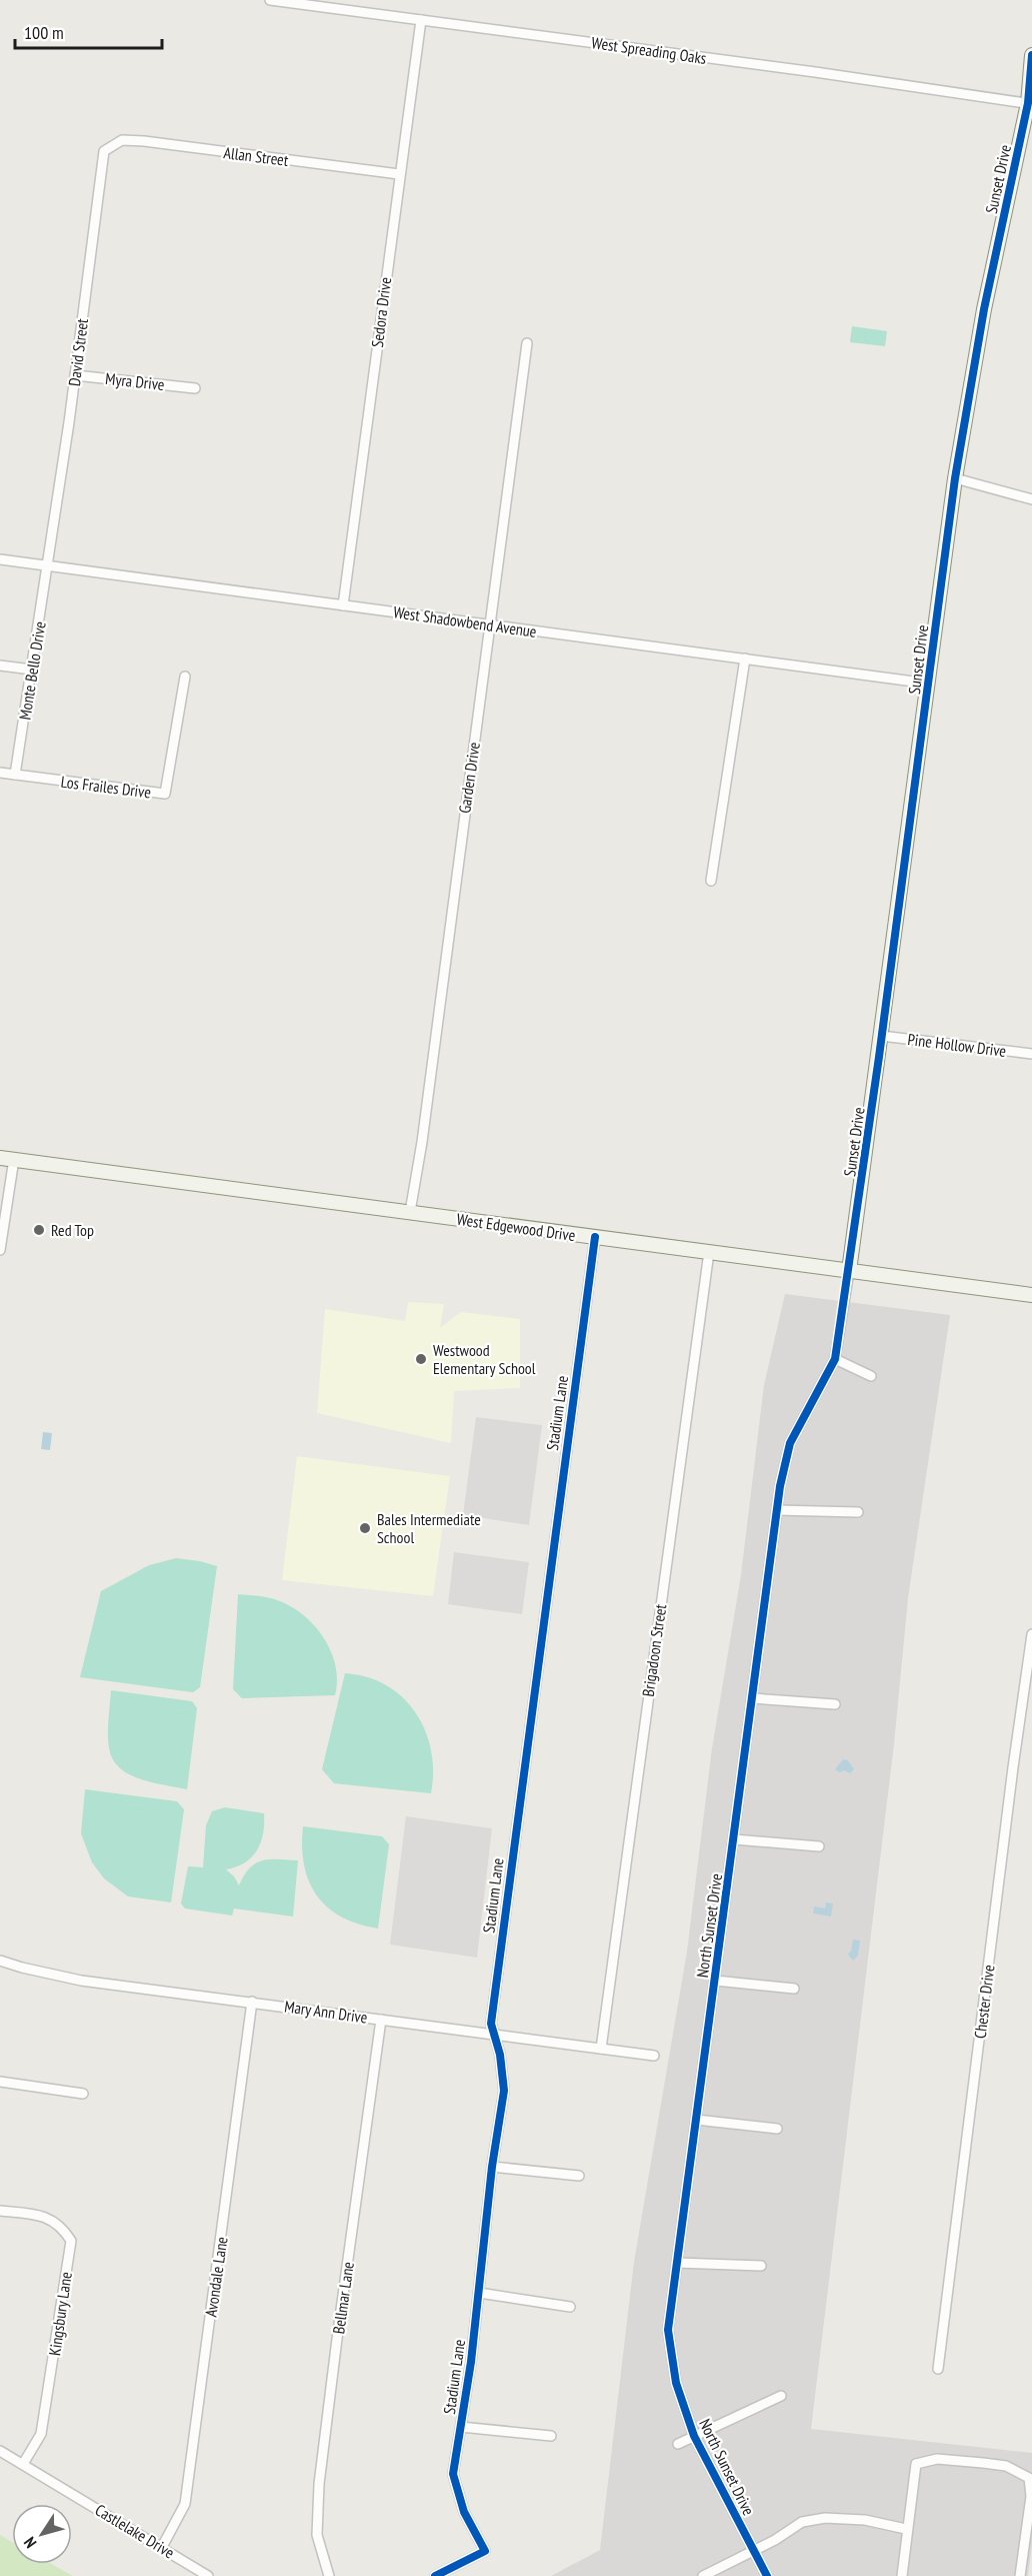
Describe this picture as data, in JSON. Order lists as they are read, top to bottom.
{
  "streets": {
    "street": [
      "West Spreading Oaks",
      "Allan Street",
      "Sunset Drive",
      "Sedora Drive",
      "David Street",
      "Myra Drive",
      "West Shadowbend Avenue",
      "Monte Bello Drive",
      "Garden Drive",
      "Los Frailes Drive",
      "Pine Hollow Drive",
      "West Edgewood Drive",
      "Stadium Lane",
      "Brigadoon Street",
      "North Sunset Drive",
      "Chester Drive",
      "Mary Ann Drive",
      "Avondale Lane",
      "Bellmar Lane",
      "Kingsbury Lane",
      "Castlelake Drive"
    ]
  },
  "crossings": [
    ["West Spreading Oaks", "Sunset Drive"],
    ["West Spreading Oaks", "Sedora Drive"],
    ["Allan Street", "Sedora Drive"],
    ["Allan Street", "David Street"],
    ["Sunset Drive", "West Shadowbend Avenue"],
    ["Sunset Drive", "Pine Hollow Drive"],
    ["Sunset Drive", "West Edgewood Drive"],
    ["Sunset Drive", "North Sunset Drive"],
    ["Sedora Drive", "West Shadowbend Avenue"],
    ["David Street", "Myra Drive"],
    ["David Street", "West Shadowbend Avenue"],
    ["David Street", "Monte Bello Drive"],
    ["West Shadowbend Avenue", "Monte Bello Drive"],
    ["West Shadowbend Avenue", "Garden Drive"],
    ["Monte Bello Drive", "Los Frailes Drive"],
    ["Garden Drive", "West Edgewood Drive"],
    ["West Edgewood Drive", "Stadium Lane"],
    ["West Edgewood Drive", "Brigadoon Street"],
    ["West Edgewood Drive", "North Sunset Drive"],
    ["Stadium Lane", "Mary Ann Drive"],
    ["Brigadoon Street", "Mary Ann Drive"],
    ["Mary Ann Drive", "Avondale Lane"],
    ["Mary Ann Drive", "Bellmar Lane"],
    ["Avondale Lane", "Castlelake Drive"],
    ["Kingsbury Lane", "Castlelake Drive"]
  ],
  "places": ["Red Top", "Westwood Elementary School", "Bales Intermediate School"],
  "scale_bar": "100 m",
  "north": "bottom left"
}
